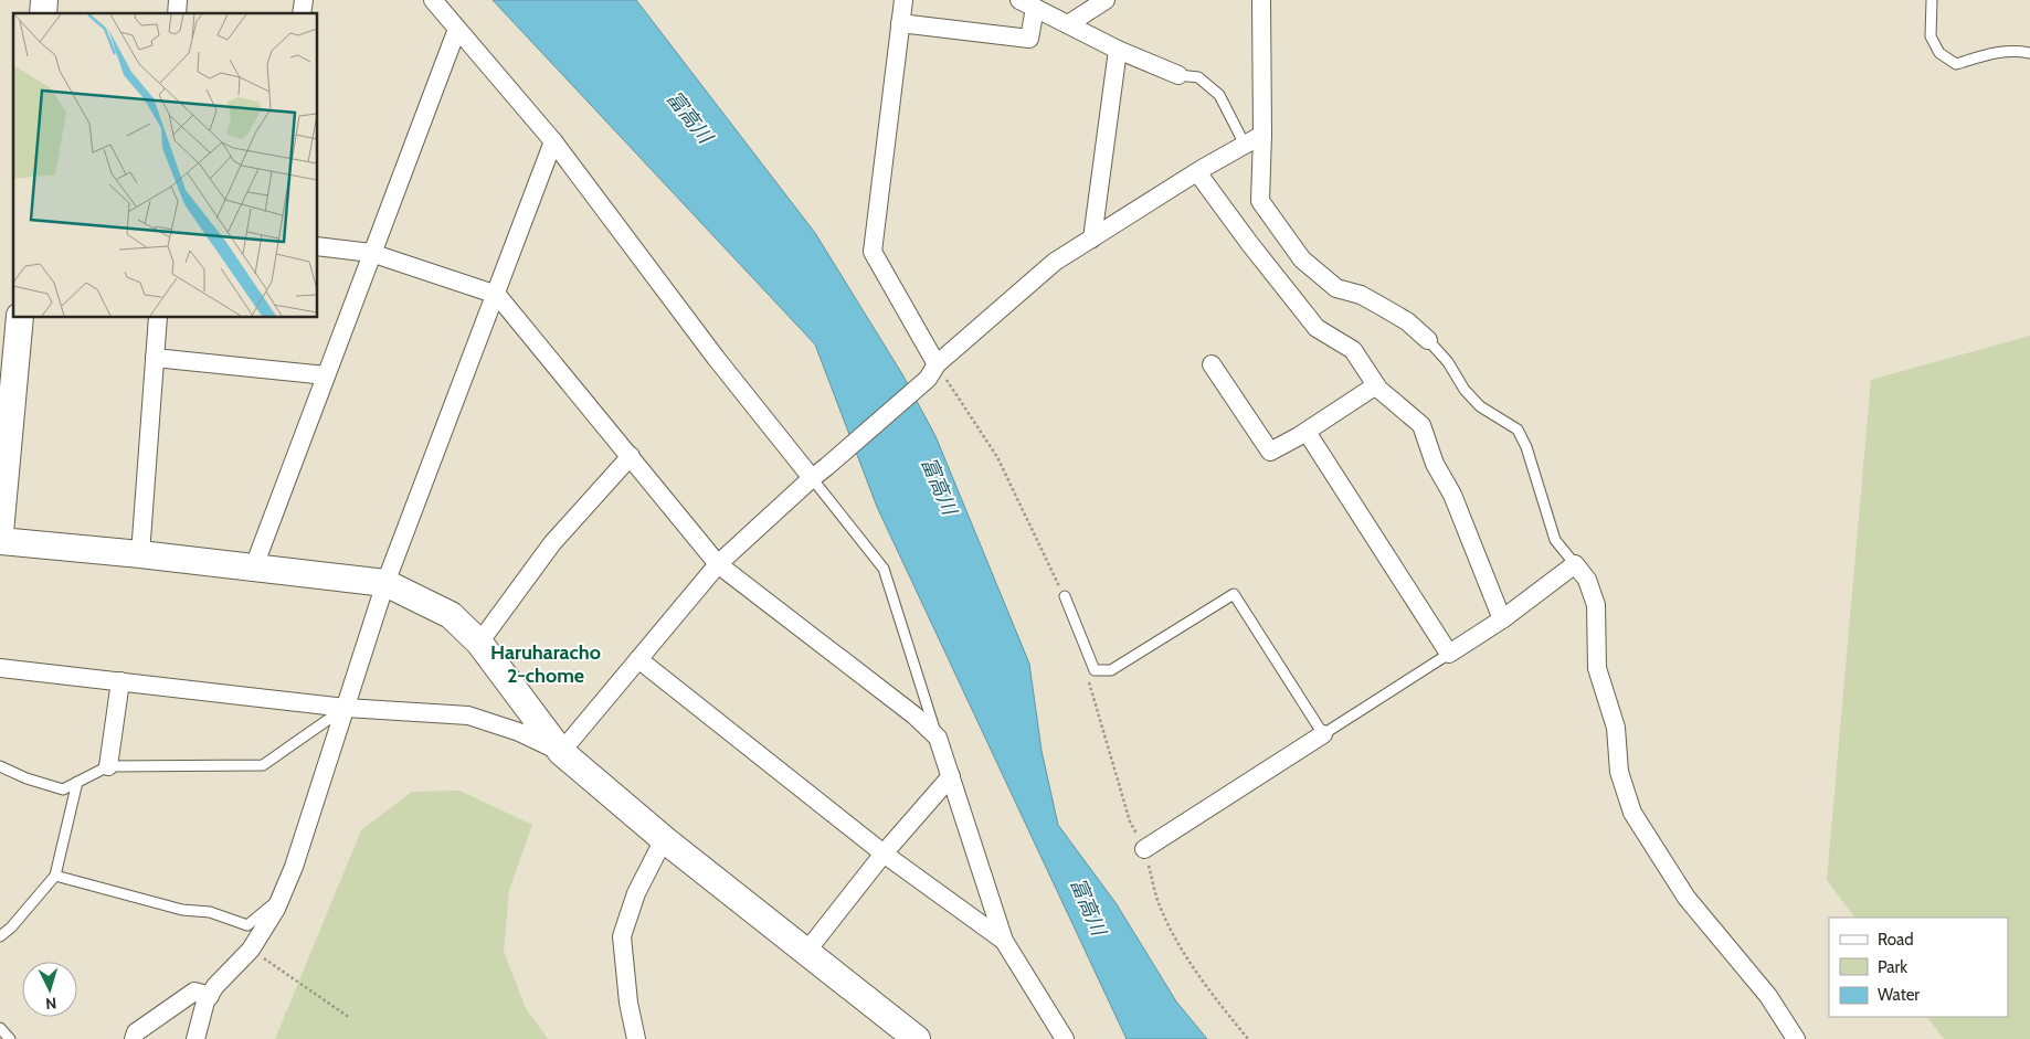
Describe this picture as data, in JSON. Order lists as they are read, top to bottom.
{
  "districts": ["Haruharacho 2-chome"],
  "water": ["富高川"],
  "legend": ["Road", "Park", "Water"],
  "north": "bottom"
}
